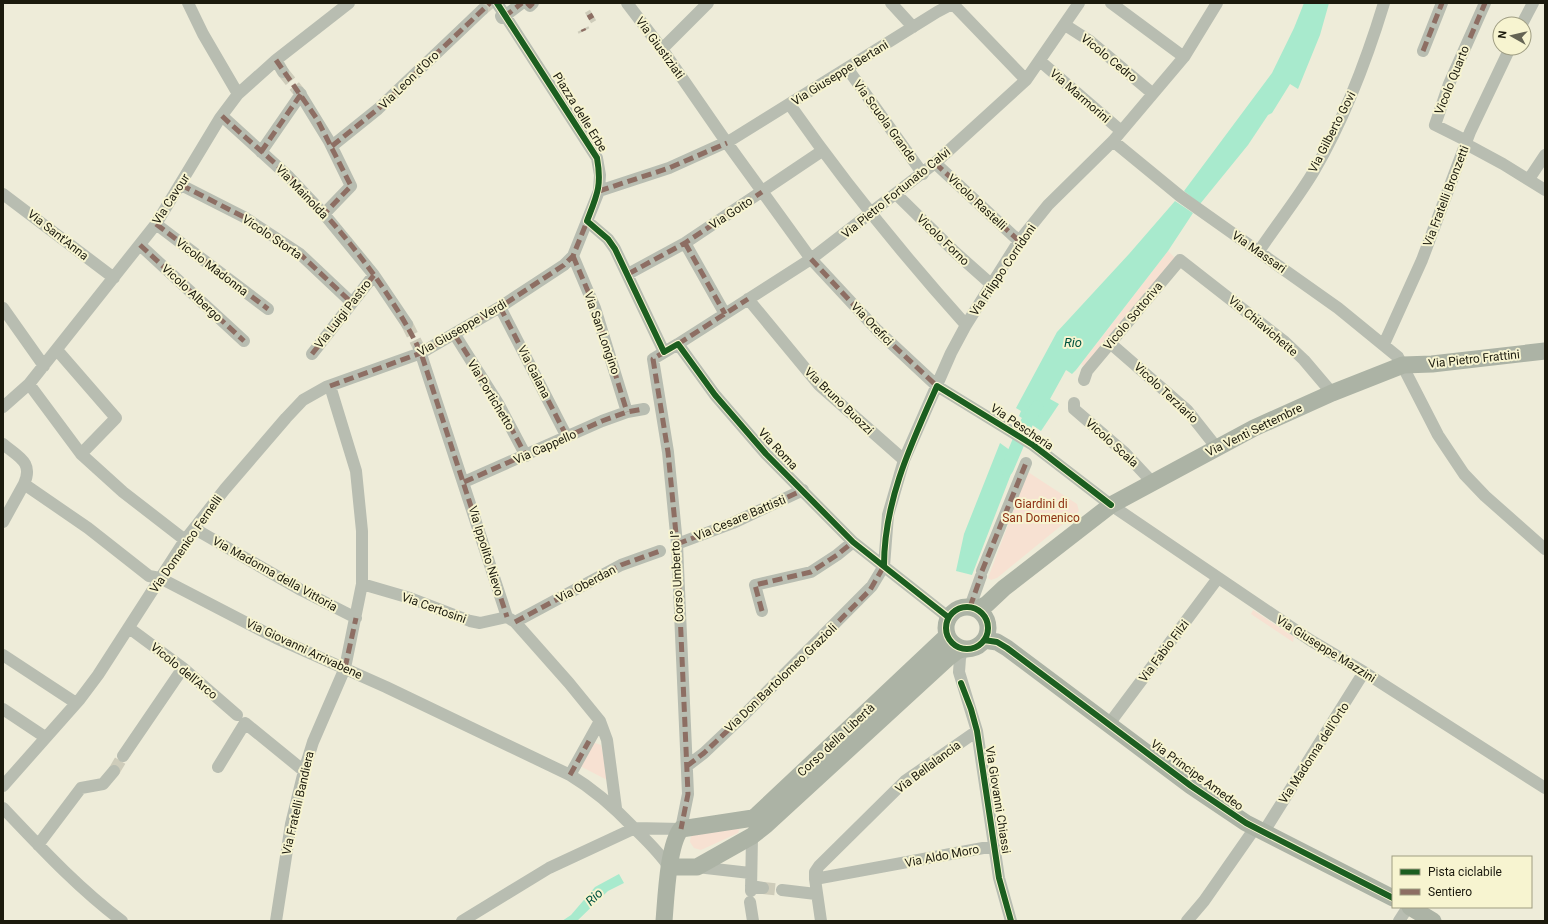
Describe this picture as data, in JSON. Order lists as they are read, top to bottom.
{
  "streets": {
    "street": [
      "Via Giustiziati",
      "Vicolo Cedro",
      "Via Giuseppe Bertani",
      "Via Leon d'Oro",
      "Vicolo Quarto",
      "Via Marmorini",
      "Piazza delle Erbe",
      "Via Scuola Grande",
      "Via Gilberto Govi",
      "Via Mainolda",
      "Via Pietro Fortunato Calvi",
      "Via Fratelli Bronzetti",
      "Via Cavour",
      "Vicolo Rastelli",
      "Via Goito",
      "Via Sant'Anna",
      "Vicolo Storta",
      "Vicolo Forno",
      "Via Massari",
      "Vicolo Madonna",
      "Via Filippo Corridoni",
      "Vicolo Albergo",
      "Via Luigi Pastro",
      "Vicolo Sottoriva",
      "Via Orefici",
      "Via Chiavichette",
      "Via Giuseppe Verdi",
      "Via San Longino",
      "Via Pietro Frattini",
      "Via Galana",
      "Vicolo Terziario",
      "Via Portichetto",
      "Via Bruno Buozzi",
      "Via Pescheria",
      "Via Venti Settembre",
      "Vicolo Scala",
      "Via Cappello",
      "Via Roma",
      "Via Cesare Battisti",
      "Via Domenico Fernelli",
      "Via Ippolito Nievo",
      "Via Madonna della Vittoria",
      "Corso Umberto I°",
      "Via Oberdan",
      "Via Certosini",
      "Via Giovanni Arrivabene",
      "Via Giuseppe Mazzini",
      "Via Fabio Filzi",
      "Vicolo dell'Arco",
      "Via Don Bartolomeo Grazioli",
      "Corso della Libertà",
      "Via Madonna dell'Orto",
      "Via Bellalancia",
      "Via Principe Amedeo",
      "Via Giovanni Chiassi",
      "Via Fratelli Bandiera",
      "Via Aldo Moro"
    ]
  },
  "crossings": [
    ["Via Giustiziati", "Via Giuseppe Bertani"],
    ["Via Giustiziati", "Via Goito"],
    ["Via Giustiziati", "Via Orefici"],
    ["Vicolo Cedro", "Via Pietro Fortunato Calvi"],
    ["Vicolo Cedro", "Via Filippo Corridoni"],
    ["Via Giuseppe Bertani", "Piazza delle Erbe"],
    ["Via Giuseppe Bertani", "Via Scuola Grande"],
    ["Vicolo Quarto", "Via Fratelli Bronzetti"],
    ["Via Marmorini", "Via Pietro Fortunato Calvi"],
    ["Via Marmorini", "Via Filippo Corridoni"],
    ["Via Scuola Grande", "Via Pietro Fortunato Calvi"],
    ["Via Gilberto Govi", "Via Massari"],
    ["Via Mainolda", "Via Cavour"],
    ["Via Mainolda", "Via Luigi Pastro"],
    ["Via Pietro Fortunato Calvi", "Vicolo Rastelli"],
    ["Via Pietro Fortunato Calvi", "Vicolo Forno"],
    ["Via Pietro Fortunato Calvi", "Via Orefici"],
    ["Via Pietro Fortunato Calvi", "Via Bruno Buozzi"],
    ["Via Pietro Fortunato Calvi", "Via Roma"],
    ["Via Pietro Fortunato Calvi", "Corso Umberto I°"],
    ["Via Fratelli Bronzetti", "Via Massari"],
    ["Via Cavour", "Via Sant'Anna"],
    ["Via Cavour", "Vicolo Storta"],
    ["Via Cavour", "Vicolo Madonna"],
    ["Via Cavour", "Vicolo Albergo"],
    ["Vicolo Rastelli", "Via Filippo Corridoni"],
    ["Via Goito", "Via Orefici"],
    ["Vicolo Storta", "Via Luigi Pastro"],
    ["Vicolo Forno", "Via Filippo Corridoni"],
    ["Via Massari", "Via Filippo Corridoni"],
    ["Via Massari", "Via Pietro Frattini"],
    ["Via Massari", "Via Venti Settembre"],
    ["Via Filippo Corridoni", "Via Orefici"],
    ["Via Filippo Corridoni", "Via Bruno Buozzi"],
    ["Via Filippo Corridoni", "Via Pescheria"],
    ["Via Filippo Corridoni", "Via Roma"],
    ["Via Filippo Corridoni", "Via Don Bartolomeo Grazioli"],
    ["Vicolo Sottoriva", "Via Chiavichette"],
    ["Vicolo Sottoriva", "Vicolo Terziario"],
    ["Via Orefici", "Via Pescheria"],
    ["Via Chiavichette", "Via Venti Settembre"],
    ["Via Giuseppe Verdi", "Via San Longino"],
    ["Via Giuseppe Verdi", "Via Galana"],
    ["Via Giuseppe Verdi", "Via Portichetto"],
    ["Via Giuseppe Verdi", "Via Domenico Fernelli"],
    ["Via Giuseppe Verdi", "Via Ippolito Nievo"],
    ["Via Giuseppe Verdi", "Via Fratelli Bandiera"],
    ["Via San Longino", "Via Cappello"],
    ["Via Pietro Frattini", "Via Venti Settembre"],
    ["Via Galana", "Via Cappello"],
    ["Vicolo Terziario", "Via Venti Settembre"],
    ["Via Portichetto", "Via Cappello"],
    ["Via Pescheria", "Via Venti Settembre"],
    ["Via Pescheria", "Via Giuseppe Mazzini"],
    ["Via Venti Settembre", "Vicolo Scala"],
    ["Via Venti Settembre", "Via Roma"],
    ["Via Venti Settembre", "Via Giuseppe Mazzini"],
    ["Via Venti Settembre", "Via Principe Amedeo"],
    ["Via Venti Settembre", "Via Giovanni Chiassi"],
    ["Via Cappello", "Via Ippolito Nievo"],
    ["Via Roma", "Via Cesare Battisti"],
    ["Via Roma", "Via Don Bartolomeo Grazioli"],
    ["Via Roma", "Via Principe Amedeo"],
    ["Via Roma", "Via Giovanni Chiassi"],
    ["Via Cesare Battisti", "Corso Umberto I°"],
    ["Via Domenico Fernelli", "Via Madonna della Vittoria"],
    ["Via Domenico Fernelli", "Via Giovanni Arrivabene"],
    ["Via Domenico Fernelli", "Vicolo dell'Arco"],
    ["Via Domenico Fernelli", "Via Fratelli Bandiera"],
    ["Via Ippolito Nievo", "Via Oberdan"],
    ["Via Ippolito Nievo", "Via Certosini"],
    ["Via Ippolito Nievo", "Via Giovanni Arrivabene"],
    ["Via Madonna della Vittoria", "Via Fratelli Bandiera"],
    ["Corso Umberto I°", "Via Don Bartolomeo Grazioli"],
    ["Via Oberdan", "Via Certosini"],
    ["Via Certosini", "Via Fratelli Bandiera"],
    ["Via Giovanni Arrivabene", "Via Fratelli Bandiera"],
    ["Via Giuseppe Mazzini", "Via Fabio Filzi"],
    ["Via Giuseppe Mazzini", "Via Madonna dell'Orto"],
    ["Via Fabio Filzi", "Via Principe Amedeo"],
    ["Vicolo dell'Arco", "Via Fratelli Bandiera"],
    ["Via Madonna dell'Orto", "Via Principe Amedeo"],
    ["Via Bellalancia", "Via Giovanni Chiassi"],
    ["Via Bellalancia", "Via Aldo Moro"],
    ["Via Principe Amedeo", "Via Giovanni Chiassi"],
    ["Via Giovanni Chiassi", "Via Aldo Moro"]
  ],
  "water": ["Rio"],
  "parks": ["Giardini di San Domenico"],
  "legend": ["Pista ciclabile", "Sentiero"],
  "north": "left"
}
